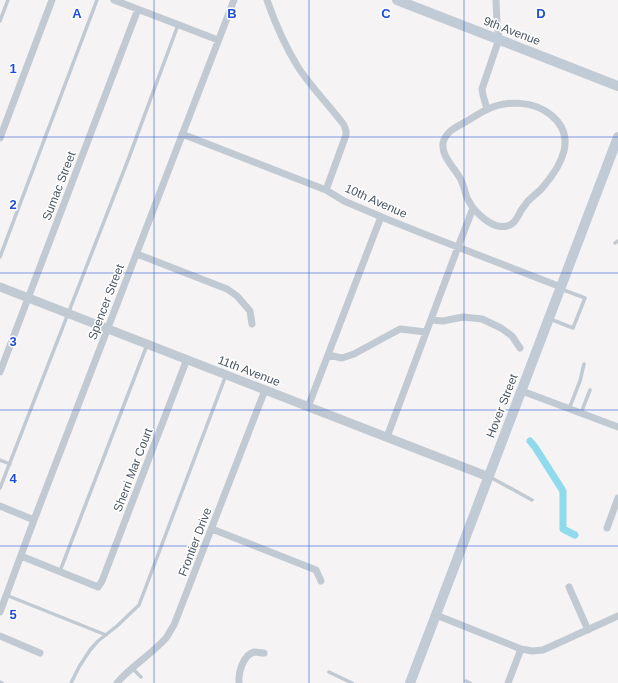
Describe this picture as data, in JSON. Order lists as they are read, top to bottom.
{
  "streets": {
    "main road": ["9th Avenue", "Hover Street"],
    "street": [
      "Sumac Street",
      "10th Avenue",
      "Spencer Street",
      "11th Avenue",
      "Sherri Mar Court",
      "Frontier Drive"
    ]
  },
  "crossings": [
    ["Sumac Street", "11th Avenue"],
    ["10th Avenue", "Spencer Street"],
    ["10th Avenue", "Hover Street"],
    ["Spencer Street", "11th Avenue"],
    ["11th Avenue", "Hover Street"],
    ["11th Avenue", "Sherri Mar Court"],
    ["11th Avenue", "Frontier Drive"]
  ],
  "grid": {
    "columns": [
      "A",
      "B",
      "C",
      "D"
    ],
    "rows": [
      "1",
      "2",
      "3",
      "4",
      "5"
    ]
  }
}
